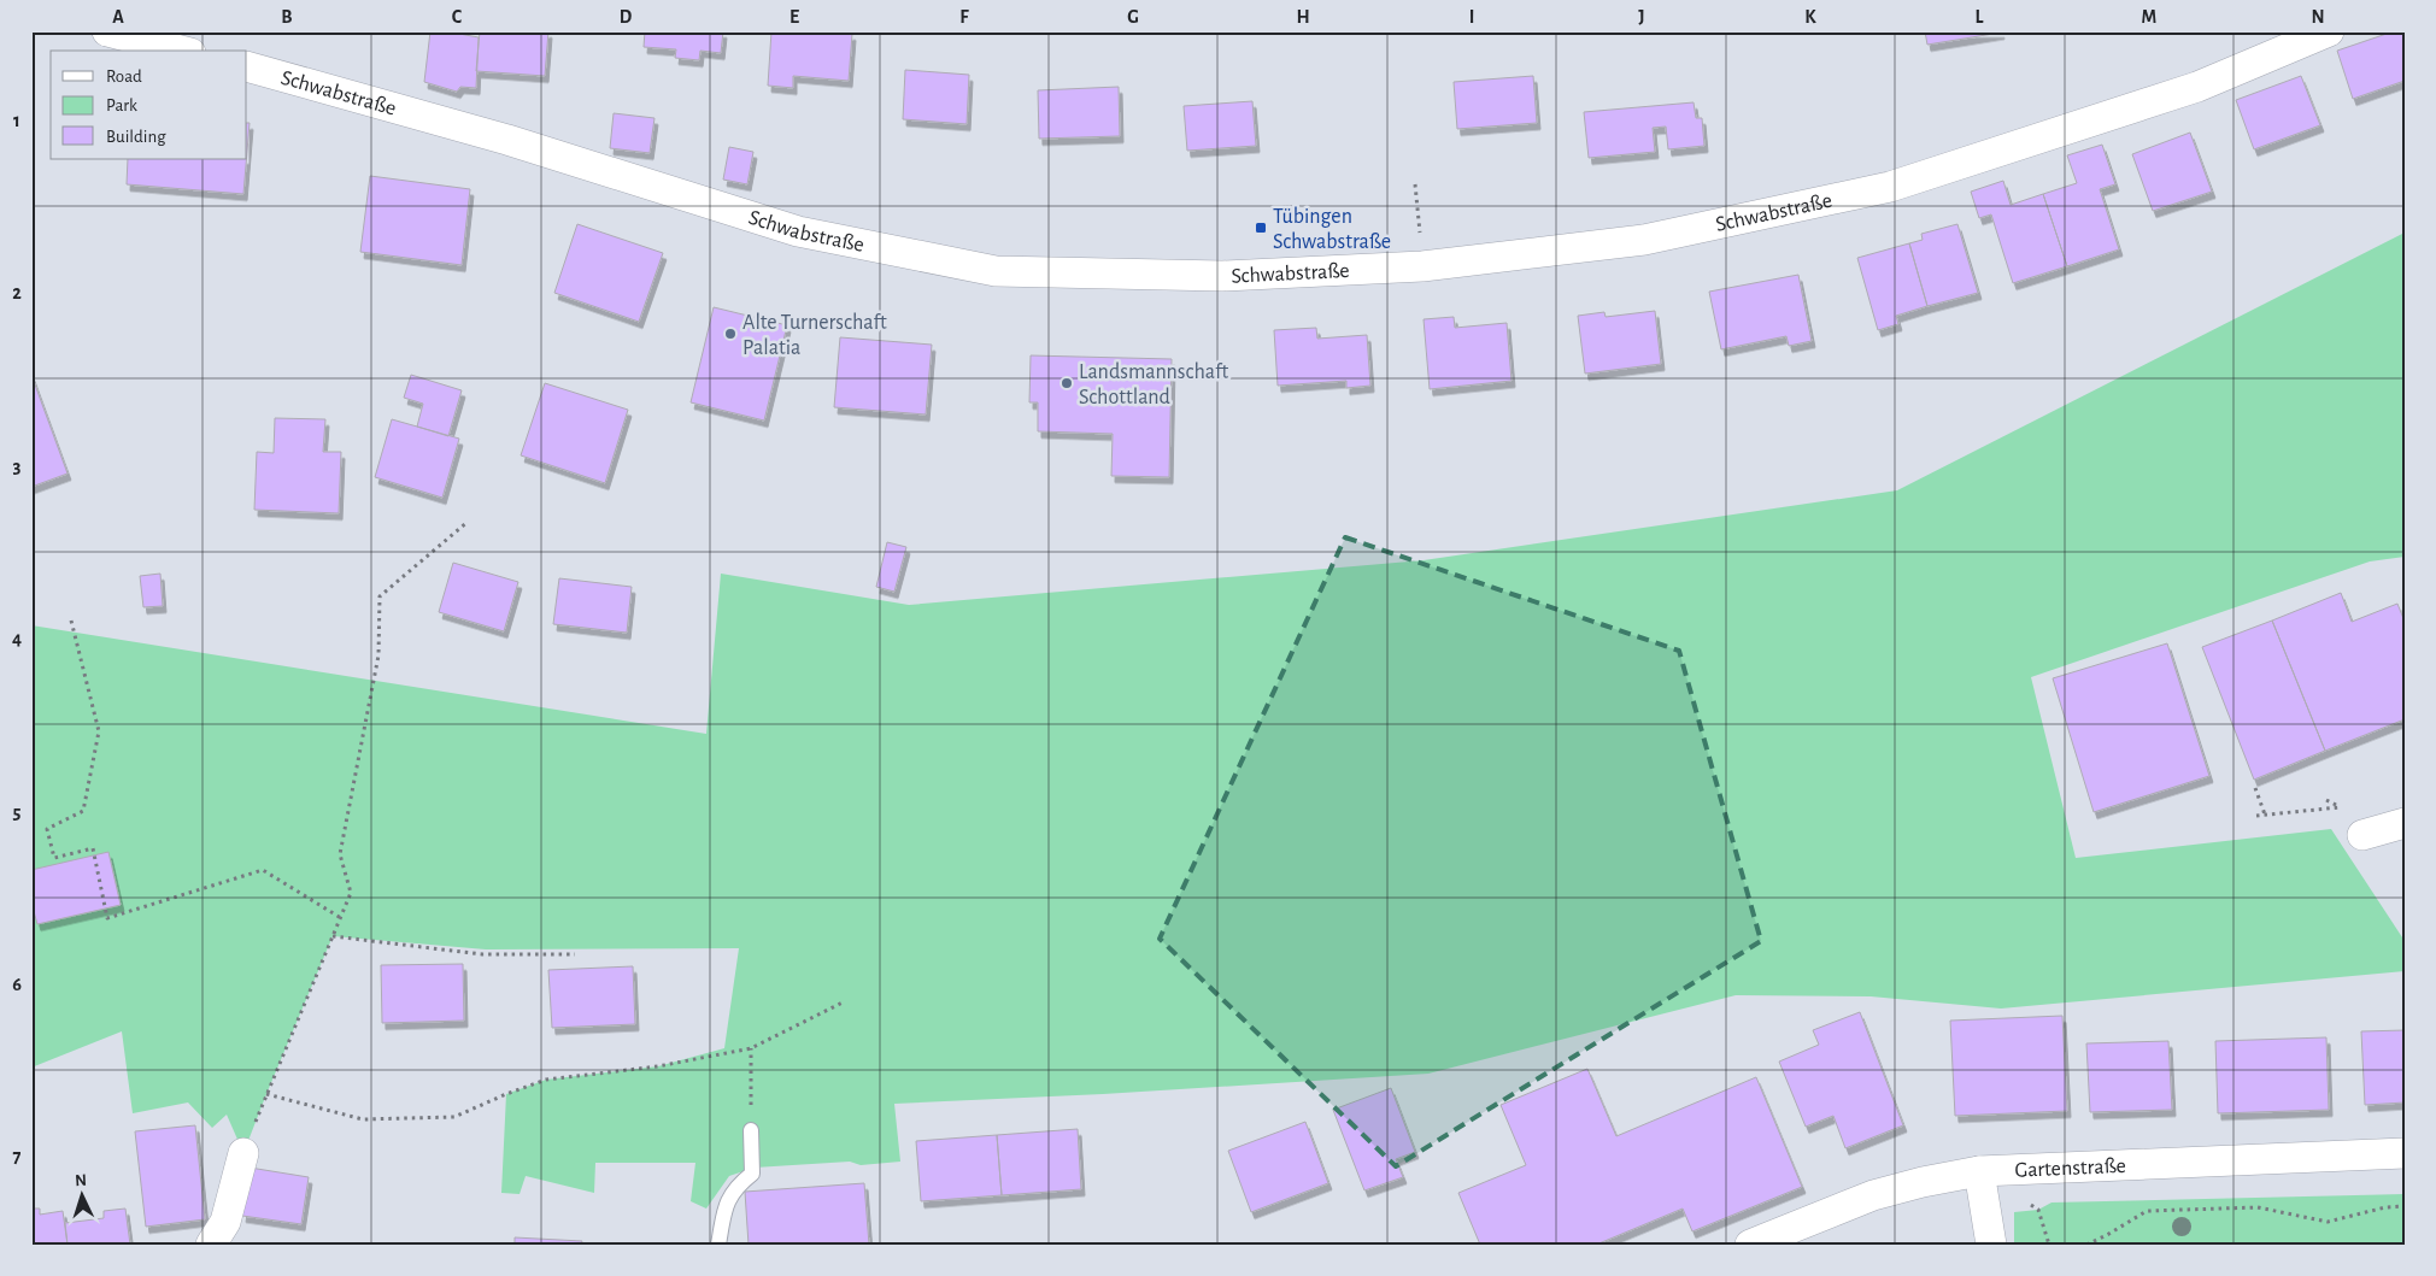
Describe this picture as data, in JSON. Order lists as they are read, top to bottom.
{
  "streets": {
    "street": ["Schwabstraße", "Gartenstraße"]
  },
  "places": {
    "transit": ["Tübingen Schwabstraße"],
    "other": ["Alte Turnerschaft Palatia", "Landsmannschaft Schottland"]
  },
  "legend": ["Road", "Park", "Building"],
  "north": "top",
  "grid": {
    "columns": [
      "A",
      "B",
      "C",
      "D",
      "E",
      "F",
      "G",
      "H",
      "I",
      "J",
      "K",
      "L",
      "M",
      "N"
    ],
    "rows": [
      "1",
      "2",
      "3",
      "4",
      "5",
      "6",
      "7"
    ]
  }
}
